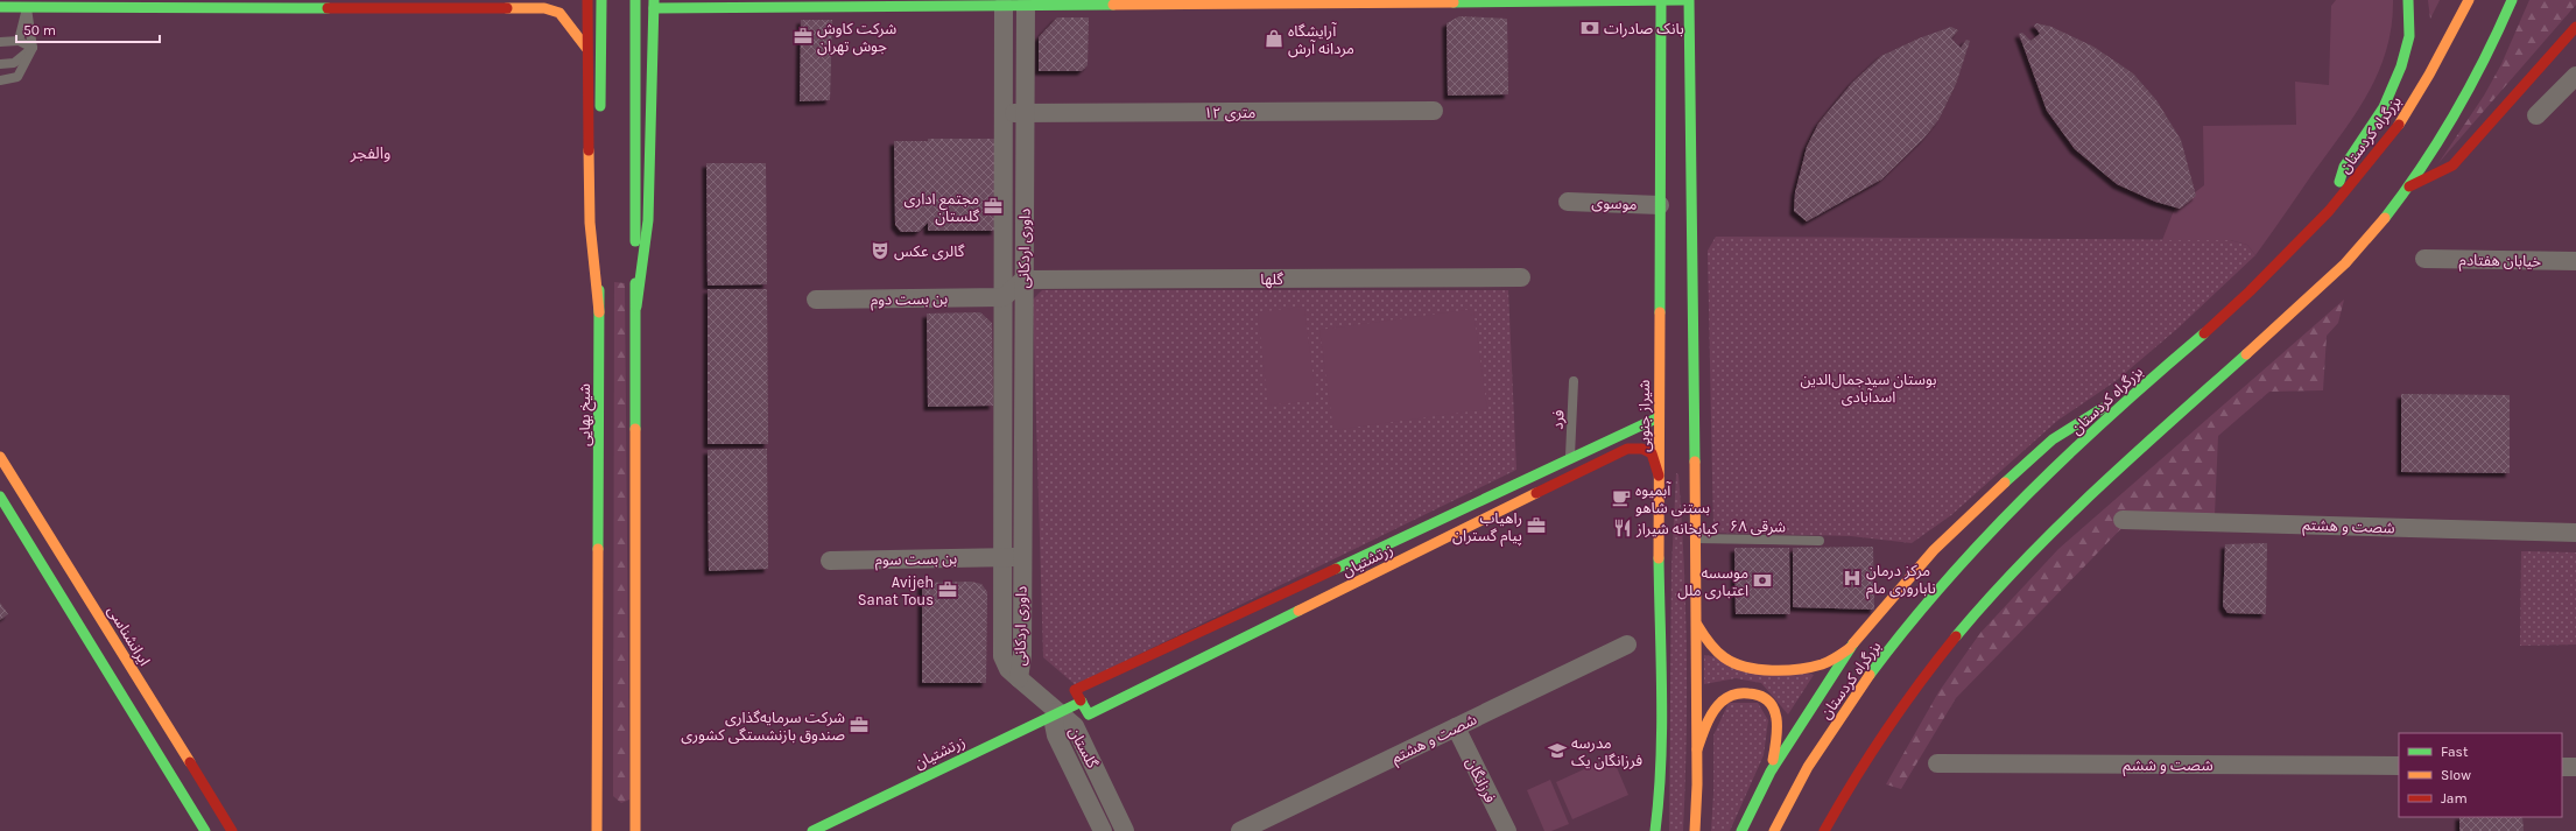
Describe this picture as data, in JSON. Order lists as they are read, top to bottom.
{
  "streets": {
    "main road": [
      "بزرگراه کردستان",
      "شیخ بهایی",
      "شیراز جنوبی",
      "زرتشتیان",
      "ایرانشناسی"
    ],
    "street": [
      "۱۲ متری",
      "موسوی",
      "داوری اردکانی",
      "خیابان هفتادم",
      "گلها",
      "بن بست دوم",
      "شصت و هشتم",
      "بن بست سوم",
      "گلستان",
      "شصت و ششم",
      "فرزانگان"
    ],
    "lane": ["فرد", "۶۸ شرقی"]
  },
  "crossings": [
    ["۱۲ متری", "داوری اردکانی"],
    ["موسوی", "شیراز جنوبی"],
    ["داوری اردکانی", "گلها"],
    ["داوری اردکانی", "بن بست دوم"],
    ["داوری اردکانی", "بن بست سوم"],
    ["داوری اردکانی", "زرتشتیان"],
    ["داوری اردکانی", "گلستان"],
    ["شیراز جنوبی", "زرتشتیان"],
    ["فرد", "زرتشتیان"],
    ["شصت و هشتم", "فرزانگان"],
    ["زرتشتیان", "گلستان"]
  ],
  "districts": ["والفجر"],
  "parks": ["بوستان سیدجمال‌الدین اسدآبادی"],
  "places": {
    "bank": ["بانک صادرات", "موسسه اعتباری ملل"],
    "office": [
      "شرکت کاوش جوش تهران",
      "مجتمع اداری گلستان",
      "راهیاب پیام گستران",
      "Avijeh Sanat Tous",
      "شرکت سرمایه‌گذاری صندوق بازنشستگی کشوری"
    ],
    "shop": ["آرایشگاه مردانه آرش"],
    "theatre": ["گالری عکس"],
    "cafe": ["آبمیوه بستنی شاهو"],
    "restaurant": ["کبابخانه شیراز"],
    "hospital": ["مرکز درمان ناباروری مام"],
    "school or university": ["مدرسه فرزانگان یک"]
  },
  "legend": ["Fast", "Slow", "Jam"],
  "scale_bar": "50 m"
}
